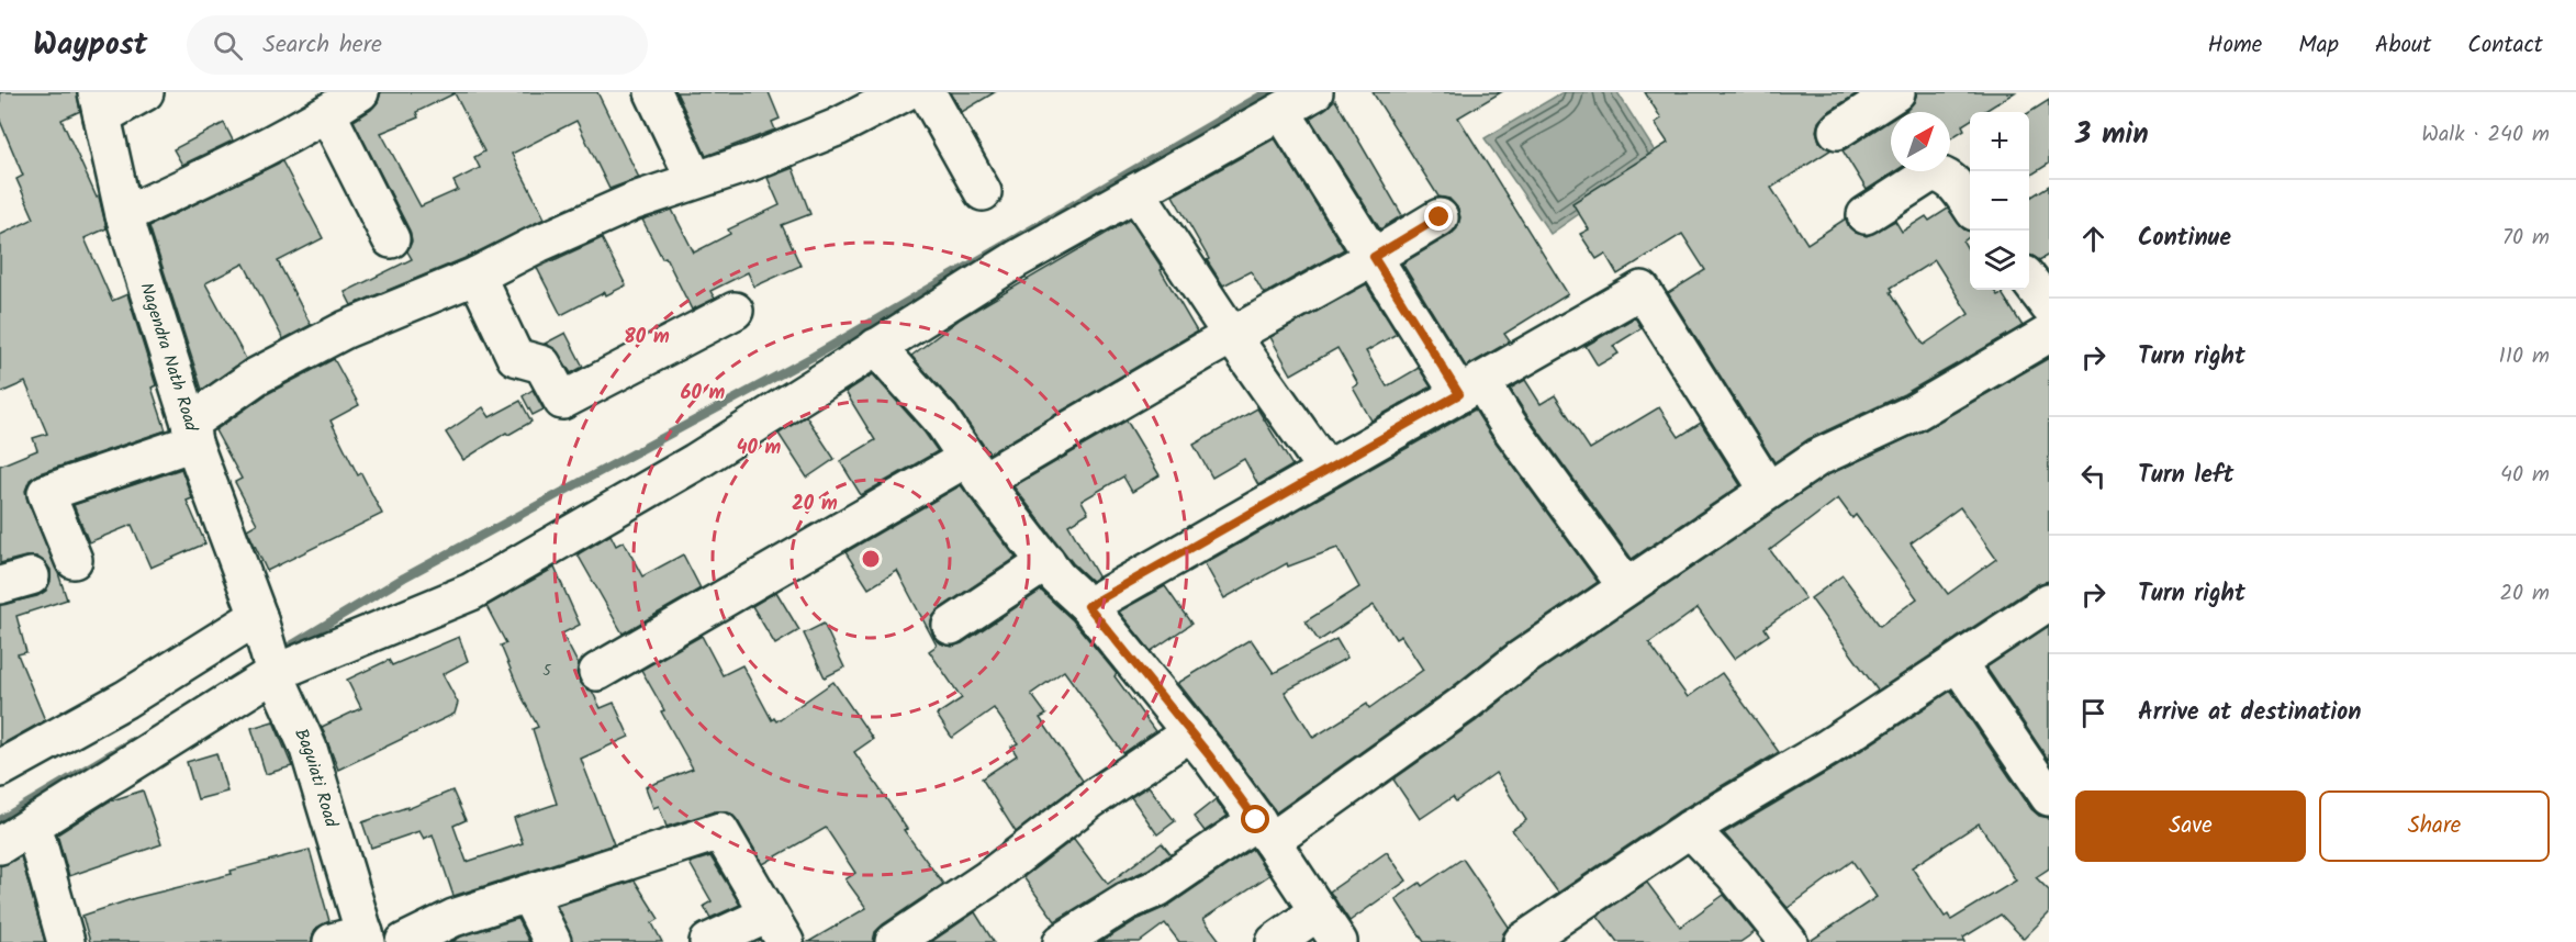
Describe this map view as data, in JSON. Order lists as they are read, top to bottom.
{
  "streets": {
    "street": ["Nagendra Nath Road", "Baguiati Road"]
  },
  "crossings": [
    ["Nagendra Nath Road", "Baguiati Road"]
  ],
  "house_numbers": ["5"],
  "north": "top right",
  "page": {
    "header": "Waypost",
    "search": "Search here",
    "nav": [
      "Home",
      "Map",
      "About",
      "Contact"
    ],
    "heading": ["3 min", "Walk · 240 m"],
    "map_buttons": ["+", "−"],
    "list": [
      ["Continue", "70 m"],
      ["Turn right", "110 m"],
      ["Turn left", "40 m"],
      ["Turn right", "20 m"],
      "Arrive at destination"
    ],
    "buttons": ["Save", "Share"]
  },
  "rings": [
    "80 m",
    "60 m",
    "40 m",
    "20 m"
  ]
}
